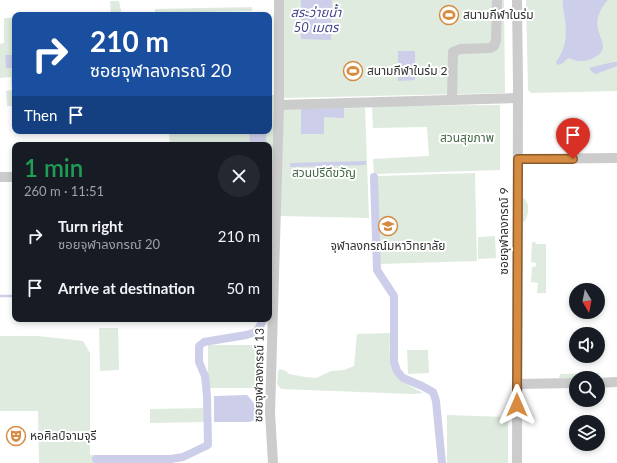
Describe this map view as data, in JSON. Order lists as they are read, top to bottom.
{
  "streets": {
    "street": ["ซอยจุฬาลงกรณ์ 9", "ซอยจุฬาลงกรณ์ 13"]
  },
  "water": ["สระว่ายน้ำ 50 เมตร"],
  "parks": ["สวนสุขภาพ", "สวนปรีดีขวัญ"],
  "places": {
    "sports": ["สนามกีฬาในร่ม", "สนามกีฬาในร่ม 2"],
    "school or university": ["จุฬาลงกรณ์มหาวิทยาลัย"],
    "theatre": ["หอศิลป์จามจุรี"]
  },
  "north": "bottom",
  "page": {
    "turn": ["210 m", "ซอยจุฬาลงกรณ์ 20"],
    "then": "Then",
    "heading": ["1 min", "260 m · 11:51"],
    "list": [
      {
        "name": "Turn right",
        "note": "ซอยจุฬาลงกรณ์ 20",
        "value": "210 m"
      },
      {
        "name": "Arrive at destination",
        "value": "50 m"
      }
    ]
  }
}
